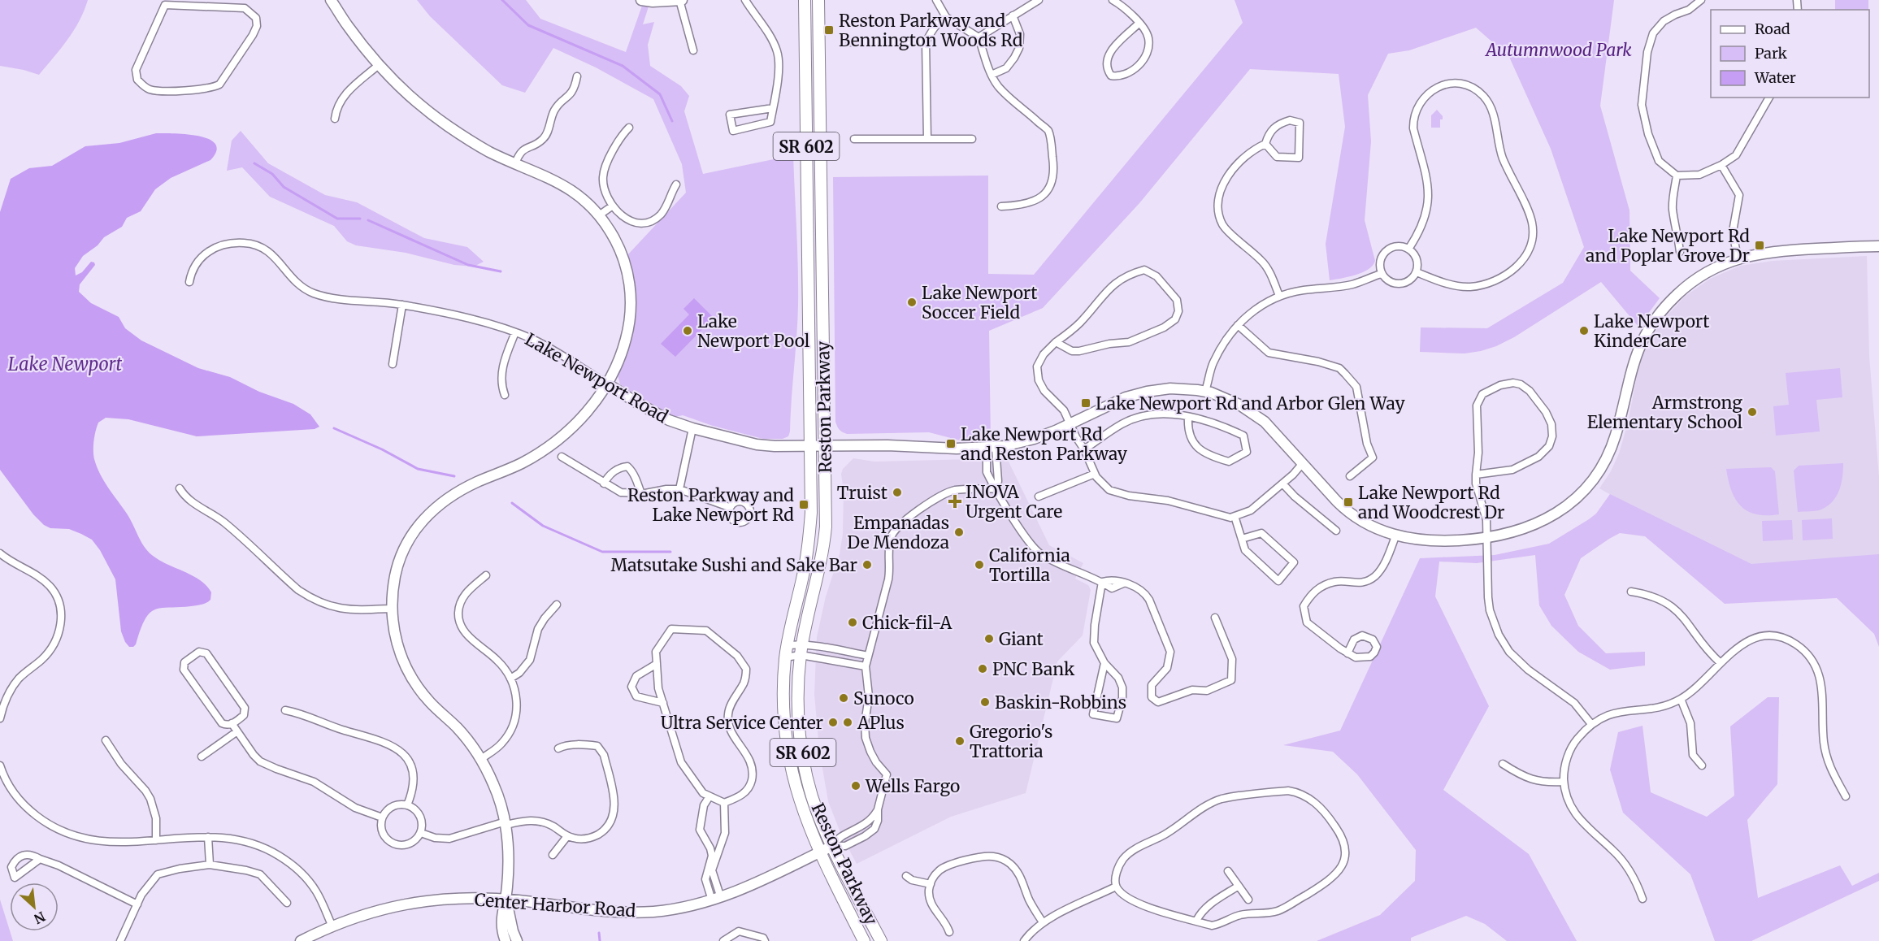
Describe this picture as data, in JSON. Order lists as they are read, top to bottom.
{
  "streets": {
    "main road": ["SR 602", "Reston Parkway"],
    "street": ["Lake Newport Road", "Center Harbor Road"]
  },
  "crossings": [
    ["Lake Newport Road", "Reston Parkway"],
    ["Reston Parkway", "Center Harbor Road"]
  ],
  "water": ["Lake Newport"],
  "parks": ["Autumnwood Park"],
  "places": {
    "transit": [
      "Reston Parkway and Bennington Woods Rd",
      "Lake Newport Rd and Poplar Grove Dr",
      "Lake Newport Rd and Arbor Glen Way",
      "Lake Newport Rd and Reston Parkway",
      "Lake Newport Rd and Woodcrest Dr",
      "Reston Parkway and Lake Newport Rd"
    ],
    "other": [
      "Lake Newport Soccer Field",
      "Lake Newport Pool",
      "Lake Newport KinderCare",
      "Armstrong Elementary School",
      "Truist",
      "Empanadas De Mendoza",
      "Matsutake Sushi and Sake Bar",
      "California Tortilla",
      "Chick-fil-A",
      "Giant",
      "PNC Bank",
      "Sunoco",
      "Baskin-Robbins",
      "Ultra Service Center",
      "APlus",
      "Gregorio's Trattoria",
      "Wells Fargo"
    ],
    "health": ["INOVA Urgent Care"]
  },
  "legend": ["Road", "Park", "Water"],
  "north": "bottom right"
}
